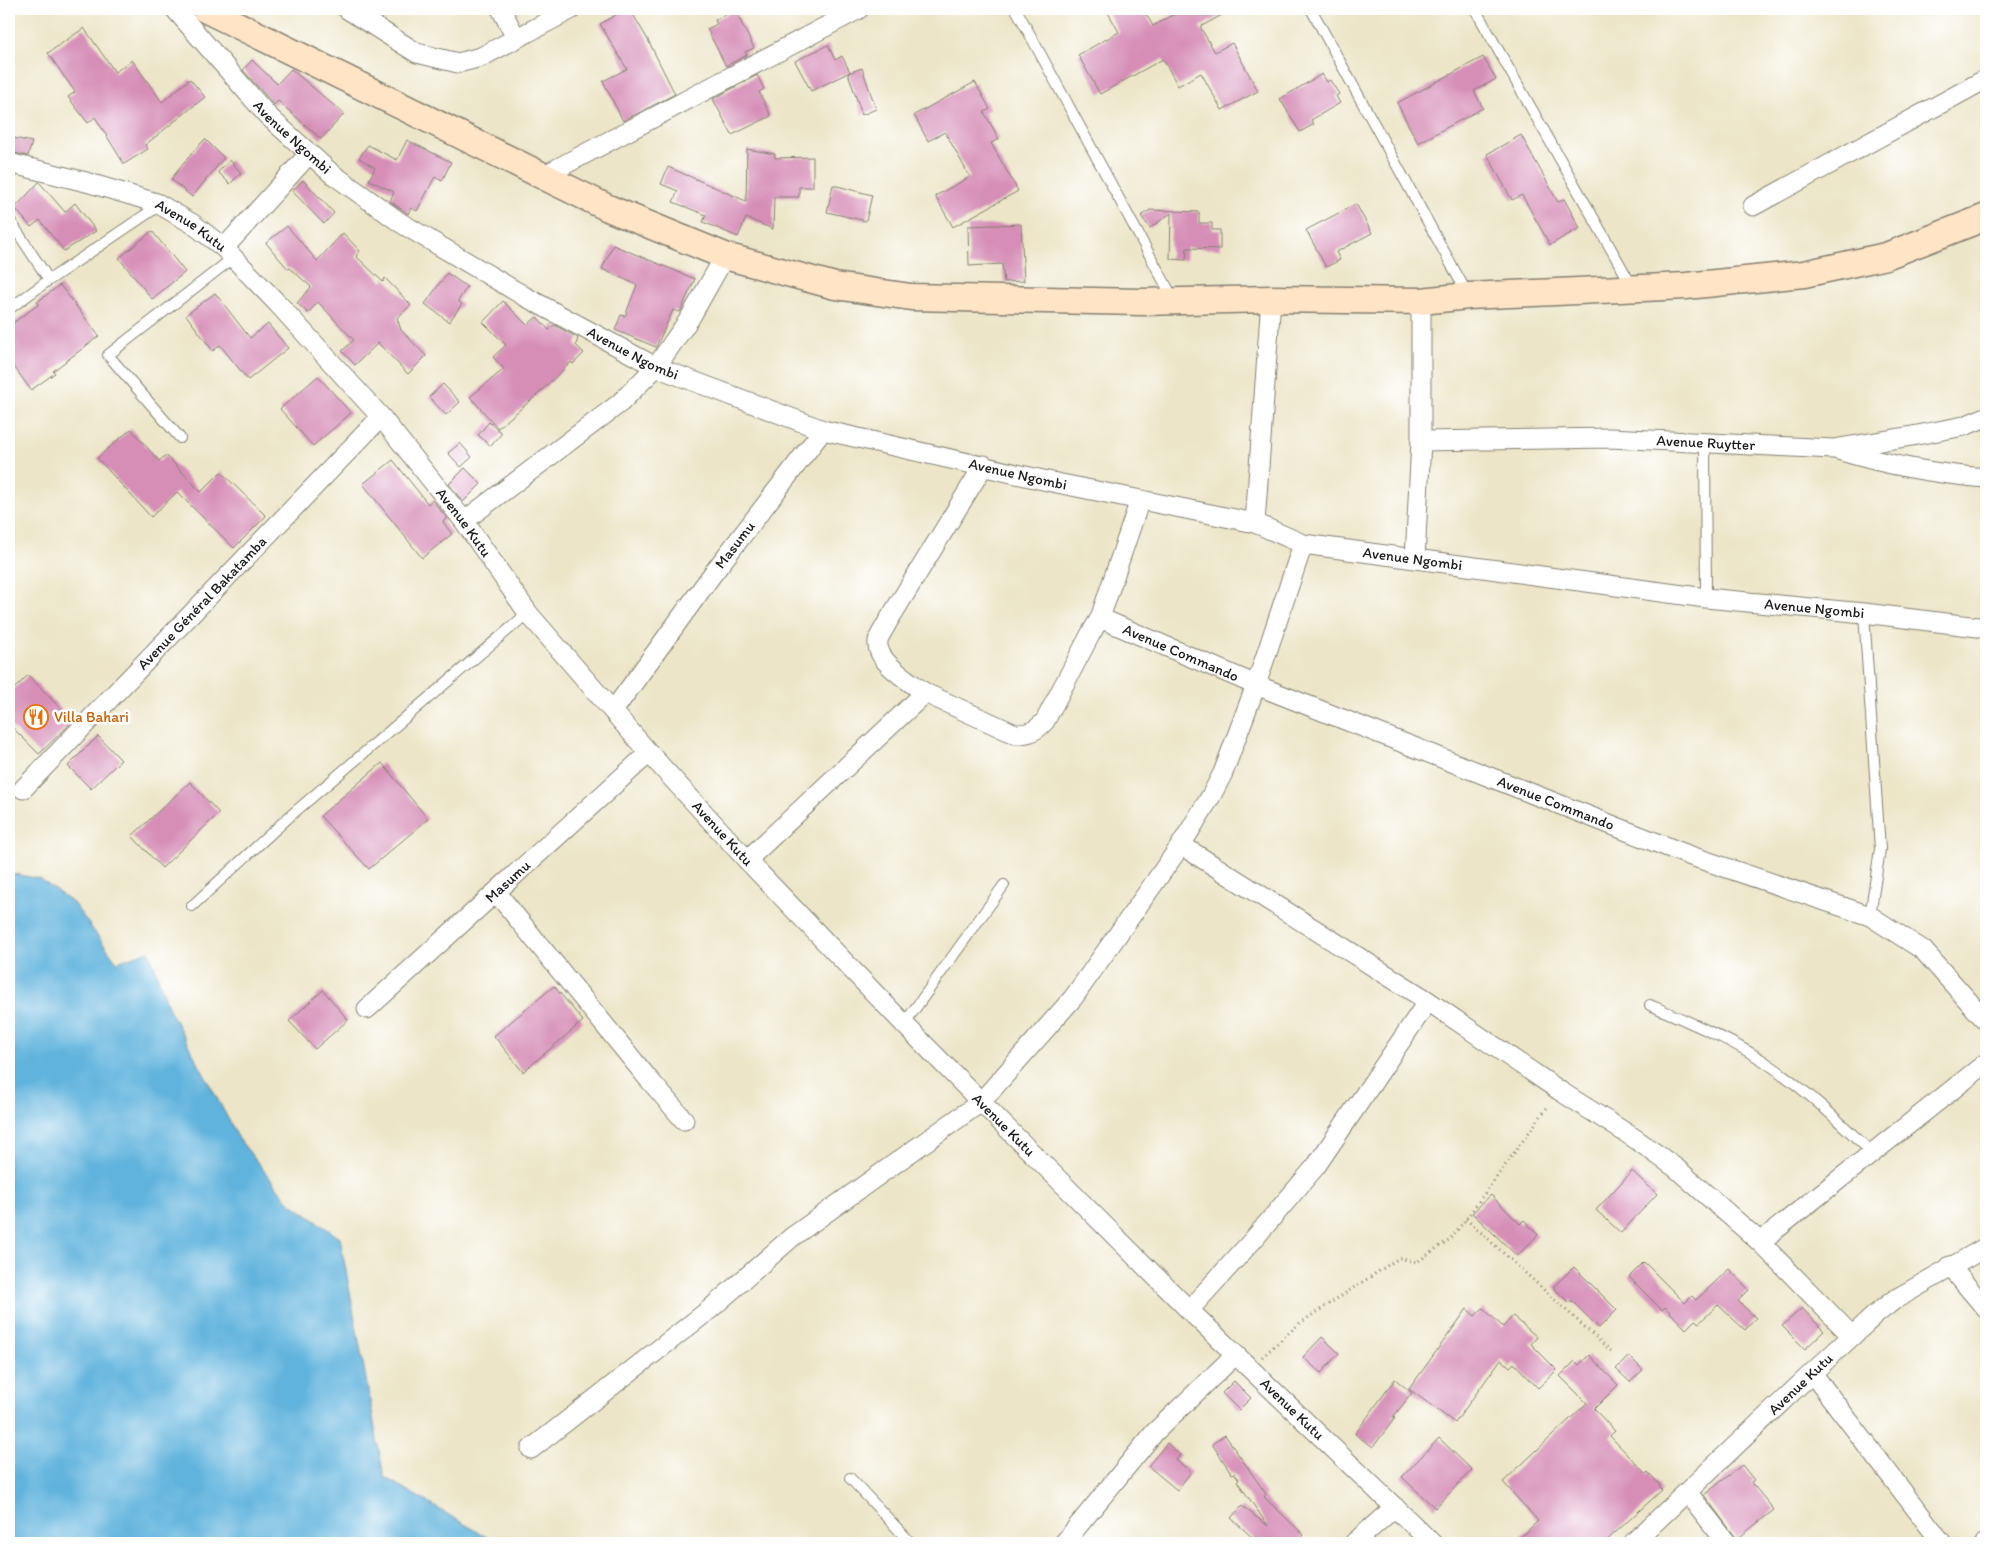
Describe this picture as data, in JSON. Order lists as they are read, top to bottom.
{
  "streets": {
    "street": [
      "Avenue Ngombi",
      "Avenue Kutu",
      "Avenue Ruytter",
      "Masumu",
      "Avenue Général Bakatamba",
      "Avenue Commando"
    ]
  },
  "crossings": [
    ["Avenue Ngombi", "Masumu"],
    ["Avenue Kutu", "Masumu"],
    ["Avenue Kutu", "Avenue Général Bakatamba"]
  ],
  "places": {
    "restaurant": ["Villa Bahari"]
  }
}
